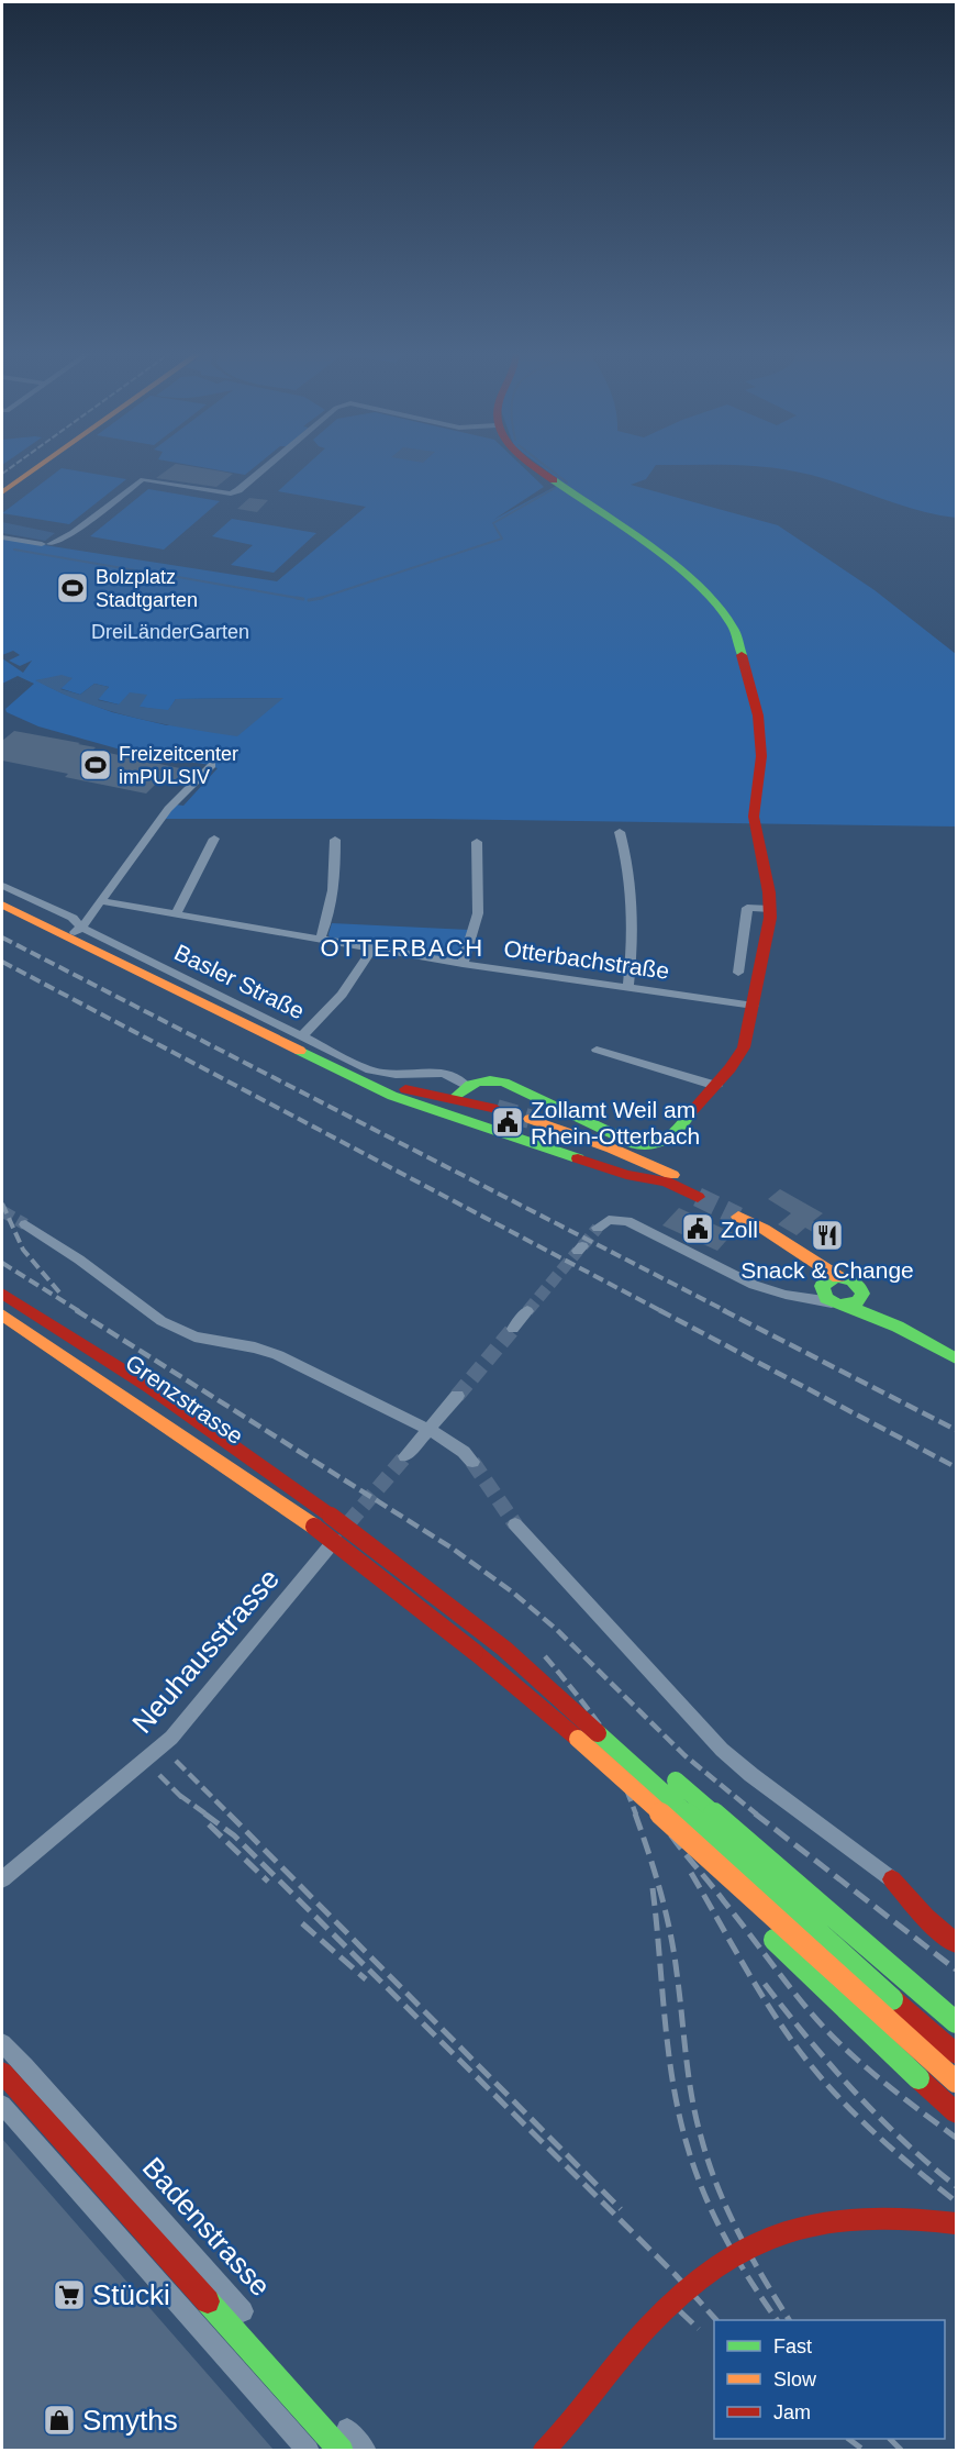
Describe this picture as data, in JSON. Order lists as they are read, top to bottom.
{
  "streets": {
    "street": [
      "Otterbachstraße",
      "Basler Straße",
      "Grenzstrasse",
      "Neuhausstrasse",
      "Badenstrasse"
    ]
  },
  "crossings": [
    ["Grenzstrasse", "Neuhausstrasse"]
  ],
  "districts": ["OTTERBACH"],
  "parks": ["DreiLänderGarten"],
  "places": {
    "sports": ["Bolzplatz Stadtgarten", "Freizeitcenter imPULSIV"],
    "public building": ["Zollamt Weil am Rhein-Otterbach", "Zoll"],
    "restaurant": ["Snack & Change"],
    "supermarket": ["Stücki"],
    "shop": ["Smyths"]
  },
  "legend": ["Fast", "Slow", "Jam"]
}
